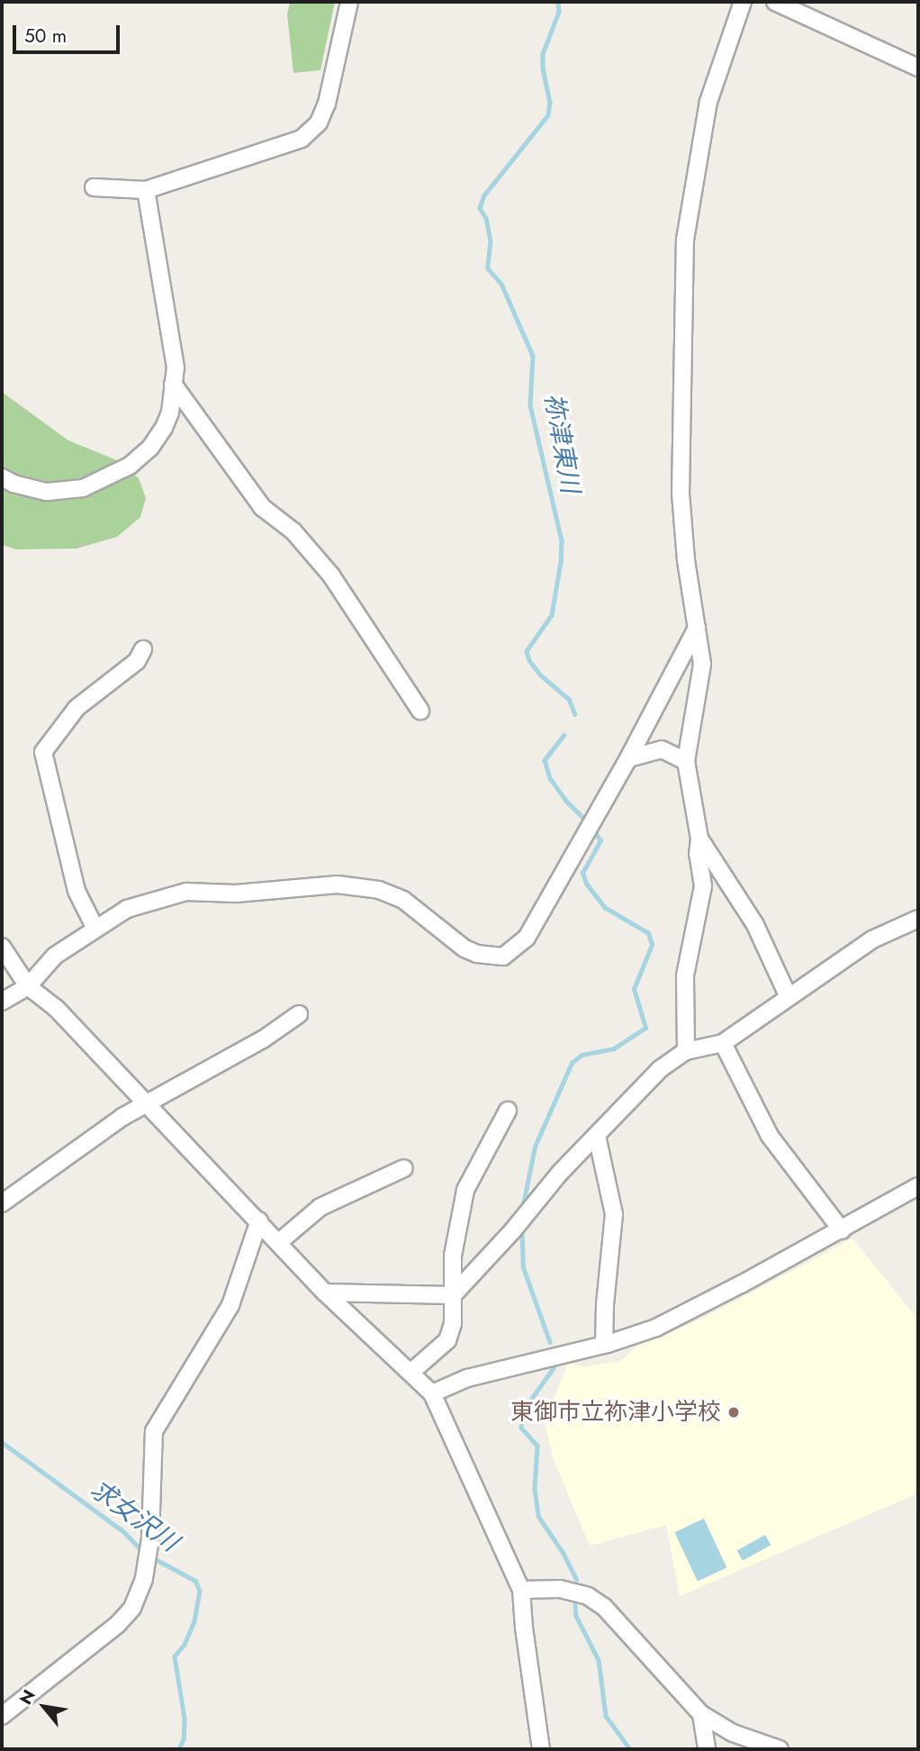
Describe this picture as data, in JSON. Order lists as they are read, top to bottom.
{
  "water": ["祢津東川", "求女沢川"],
  "places": ["東御市立祢津小学校"],
  "scale_bar": "50 m",
  "north": "top left"
}
